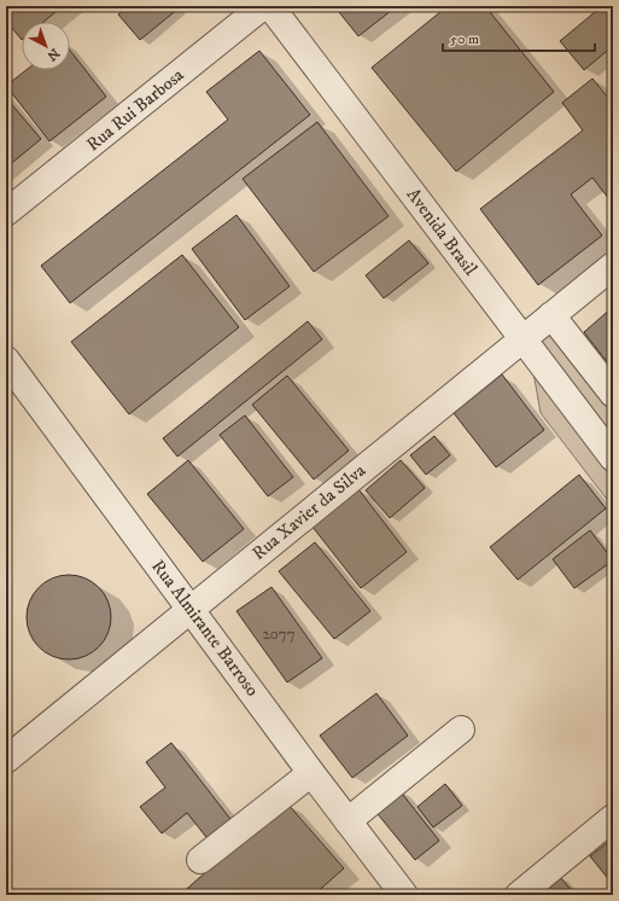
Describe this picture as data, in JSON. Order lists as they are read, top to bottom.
{
  "streets": {
    "street": [
      "Rua Rui Barbosa",
      "Avenida Brasil",
      "Rua Xavier da Silva",
      "Rua Almirante Barroso"
    ]
  },
  "crossings": [
    ["Avenida Brasil", "Rua Xavier da Silva"],
    ["Rua Xavier da Silva", "Rua Almirante Barroso"]
  ],
  "house_numbers": ["2077"],
  "scale_bar": "50 m",
  "north": "bottom right"
}
